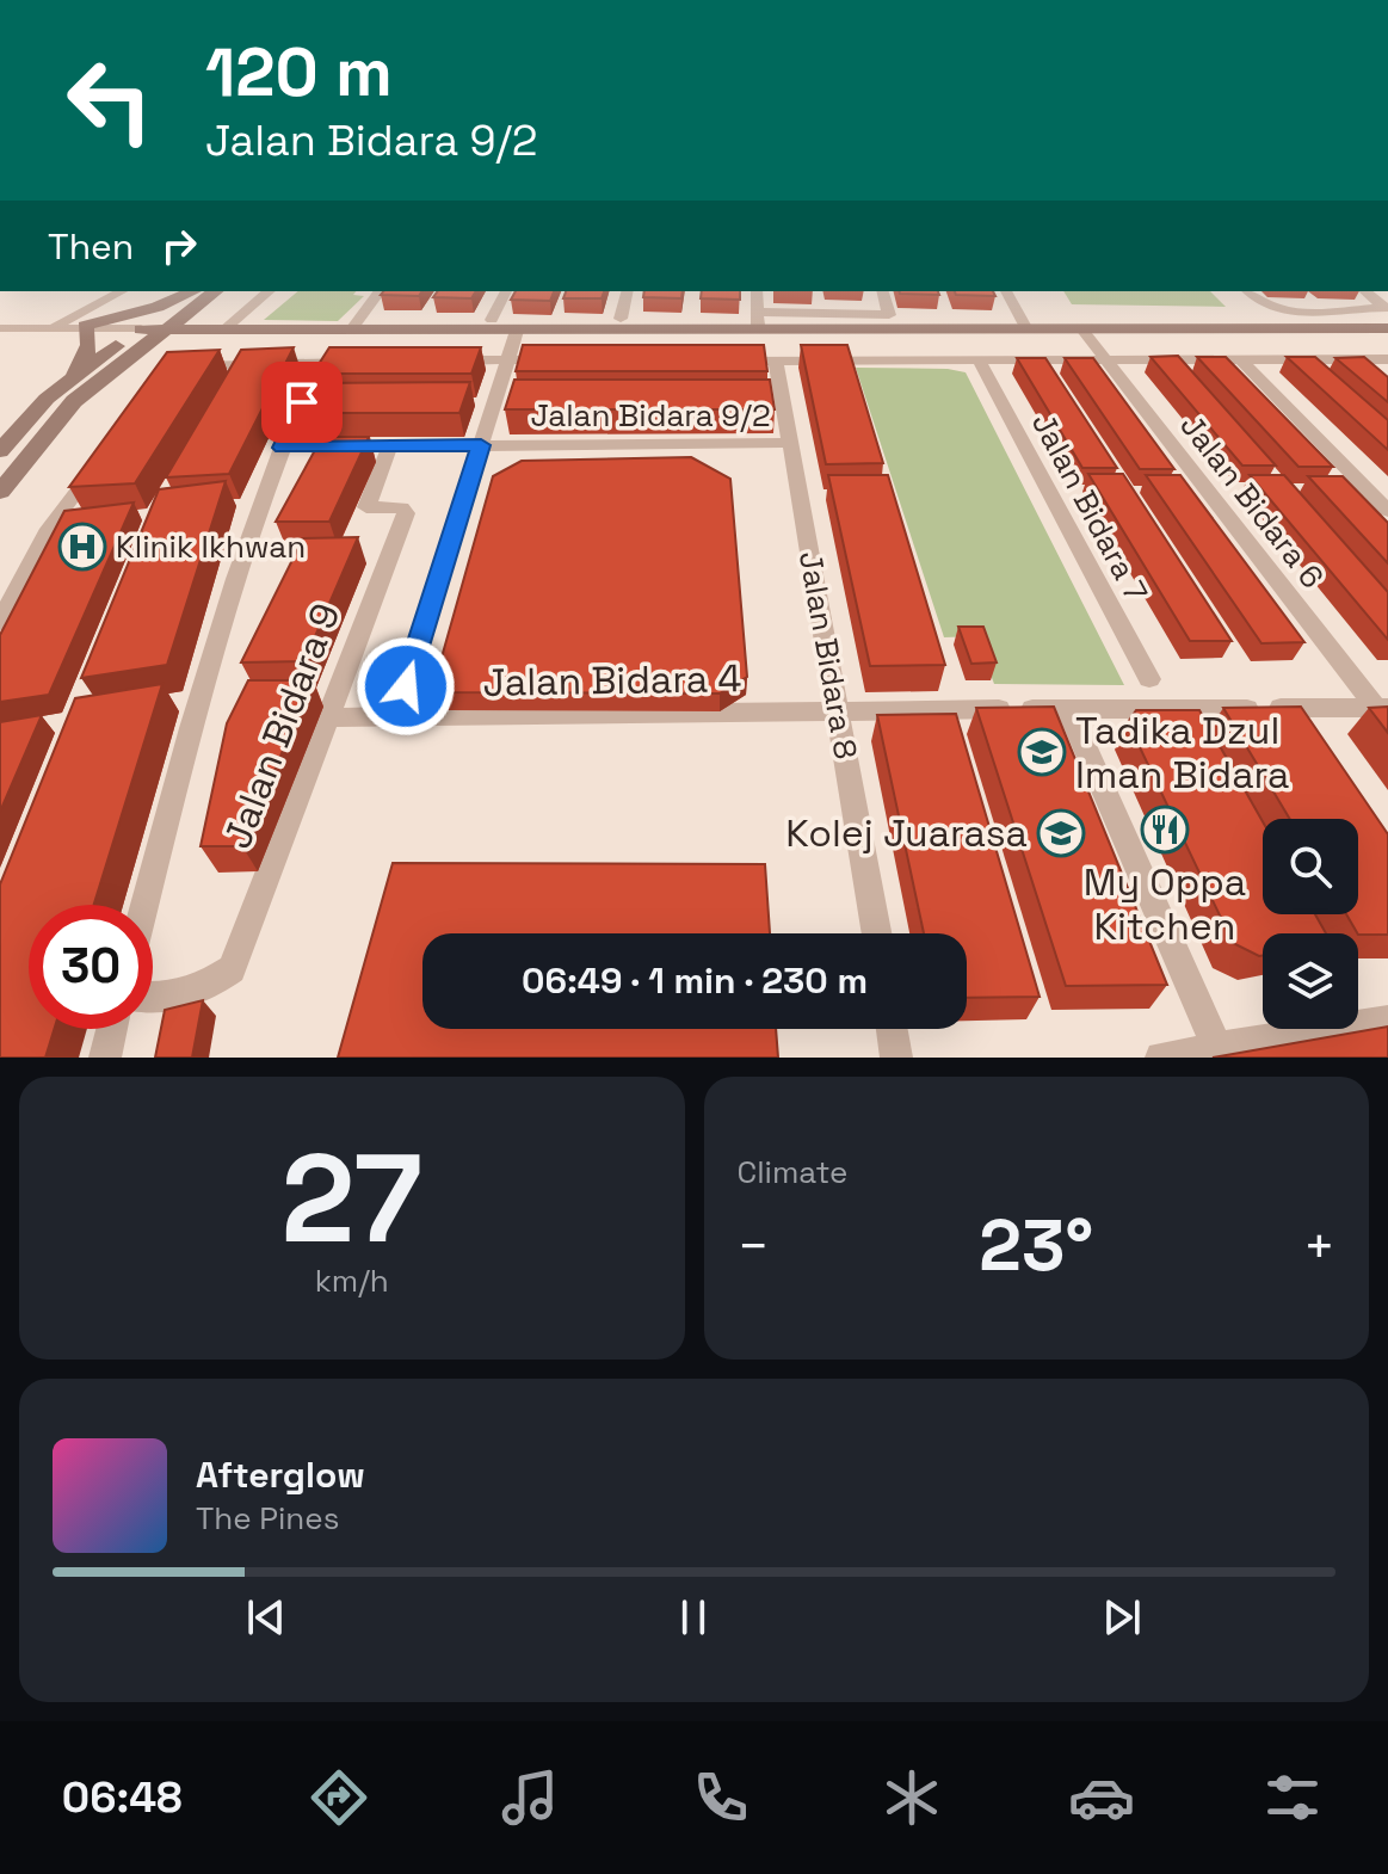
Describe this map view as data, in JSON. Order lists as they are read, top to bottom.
{
  "streets": {
    "street": [
      "Jalan Bidara 9/2",
      "Jalan Bidara 6",
      "Jalan Bidara 7",
      "Jalan Bidara 8",
      "Jalan Bidara 4",
      "Jalan Bidara 9"
    ]
  },
  "crossings": [
    ["Jalan Bidara 9/2", "Jalan Bidara 8"],
    ["Jalan Bidara 9/2", "Jalan Bidara 9"],
    ["Jalan Bidara 6", "Jalan Bidara 4"],
    ["Jalan Bidara 8", "Jalan Bidara 4"],
    ["Jalan Bidara 4", "Jalan Bidara 9"]
  ],
  "places": {
    "hospital": ["Klinik Ikhwan"],
    "school or university": ["Tadika Dzul Iman Bidara", "Kolej Juarasa"],
    "restaurant": ["My Oppa Kitchen"]
  },
  "page": {
    "turn": ["120 m", "Jalan Bidara 9/2"],
    "then": "Then",
    "limit": "30",
    "trip": "06:49 · 1 min · 230 m",
    "tile": [
      ["27", "km/h"],
      "Climate"
    ],
    "heat": ["−", "23°", "+"],
    "song": ["Afterglow", "The Pines"],
    "tabs": "06:48"
  }
}
